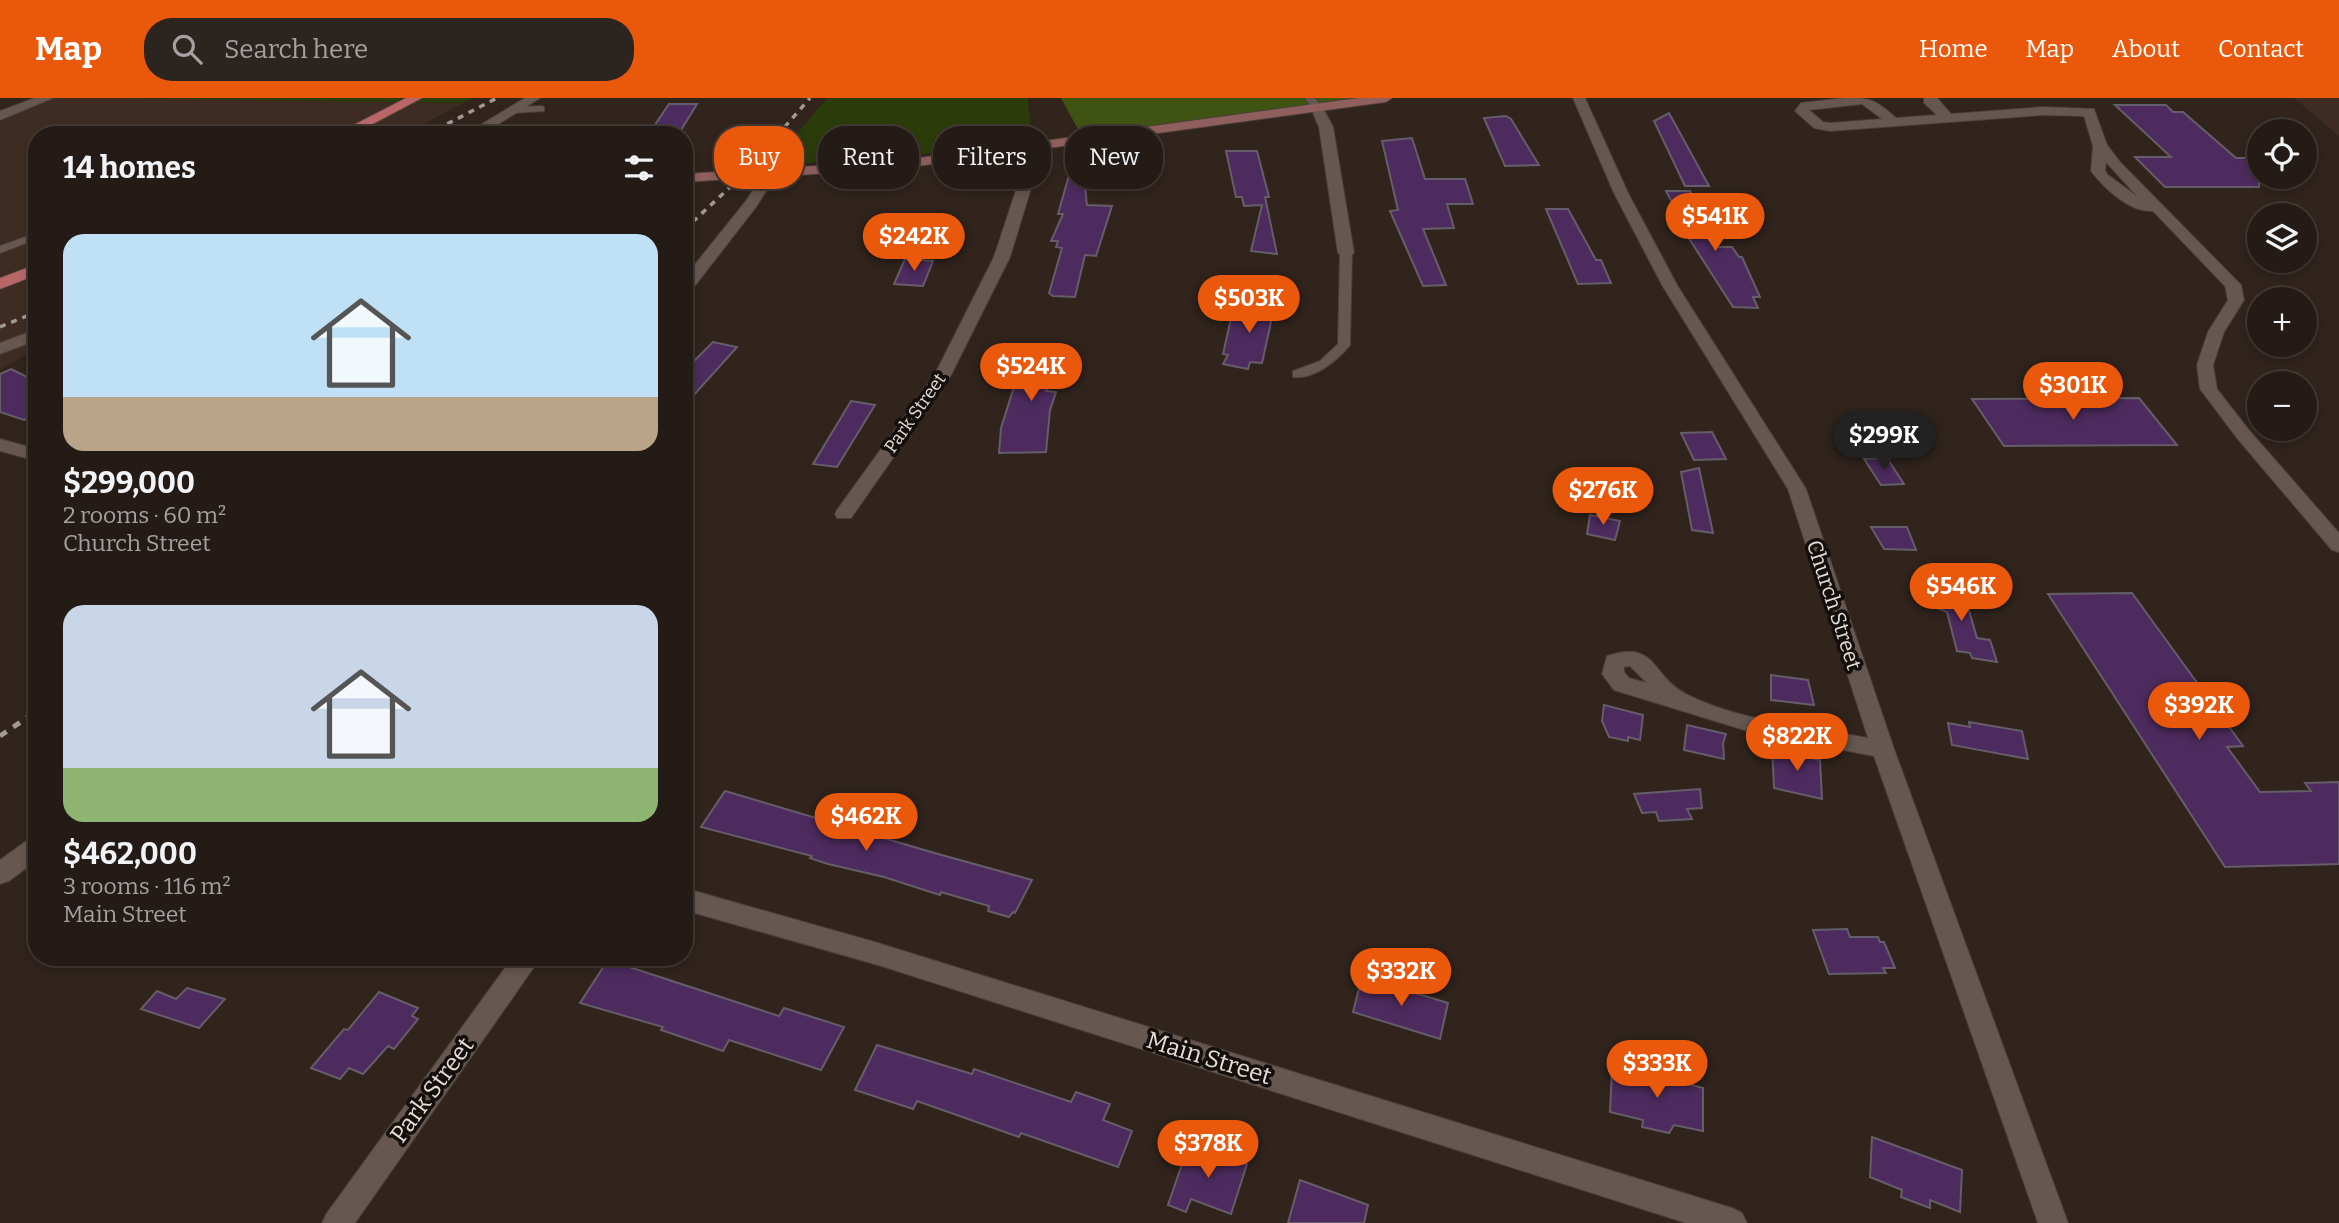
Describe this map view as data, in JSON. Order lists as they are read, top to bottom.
{
  "streets": {
    "street": ["Park Street", "Church Street", "Main Street"]
  },
  "page": {
    "header": "Map",
    "search": "Search here",
    "nav": [
      "Home",
      "Map",
      "About",
      "Contact"
    ],
    "map_buttons": ["+", "−"],
    "chip": [
      "Buy",
      "Rent",
      "Filters",
      "New"
    ],
    "heading": "14 homes",
    "price": [
      "$541K",
      "$242K",
      "$503K",
      "$524K",
      "$301K",
      "$299K",
      "$276K",
      "$546K",
      "$392K",
      "$822K",
      "$462K",
      "$332K",
      "$333K",
      "$378K"
    ],
    "list": [
      {
        "name": "$299,000",
        "note": "2 rooms · 60 m² · Church Street"
      },
      {
        "name": "$462,000",
        "note": "3 rooms · 116 m² · Main Street"
      }
    ]
  }
}
